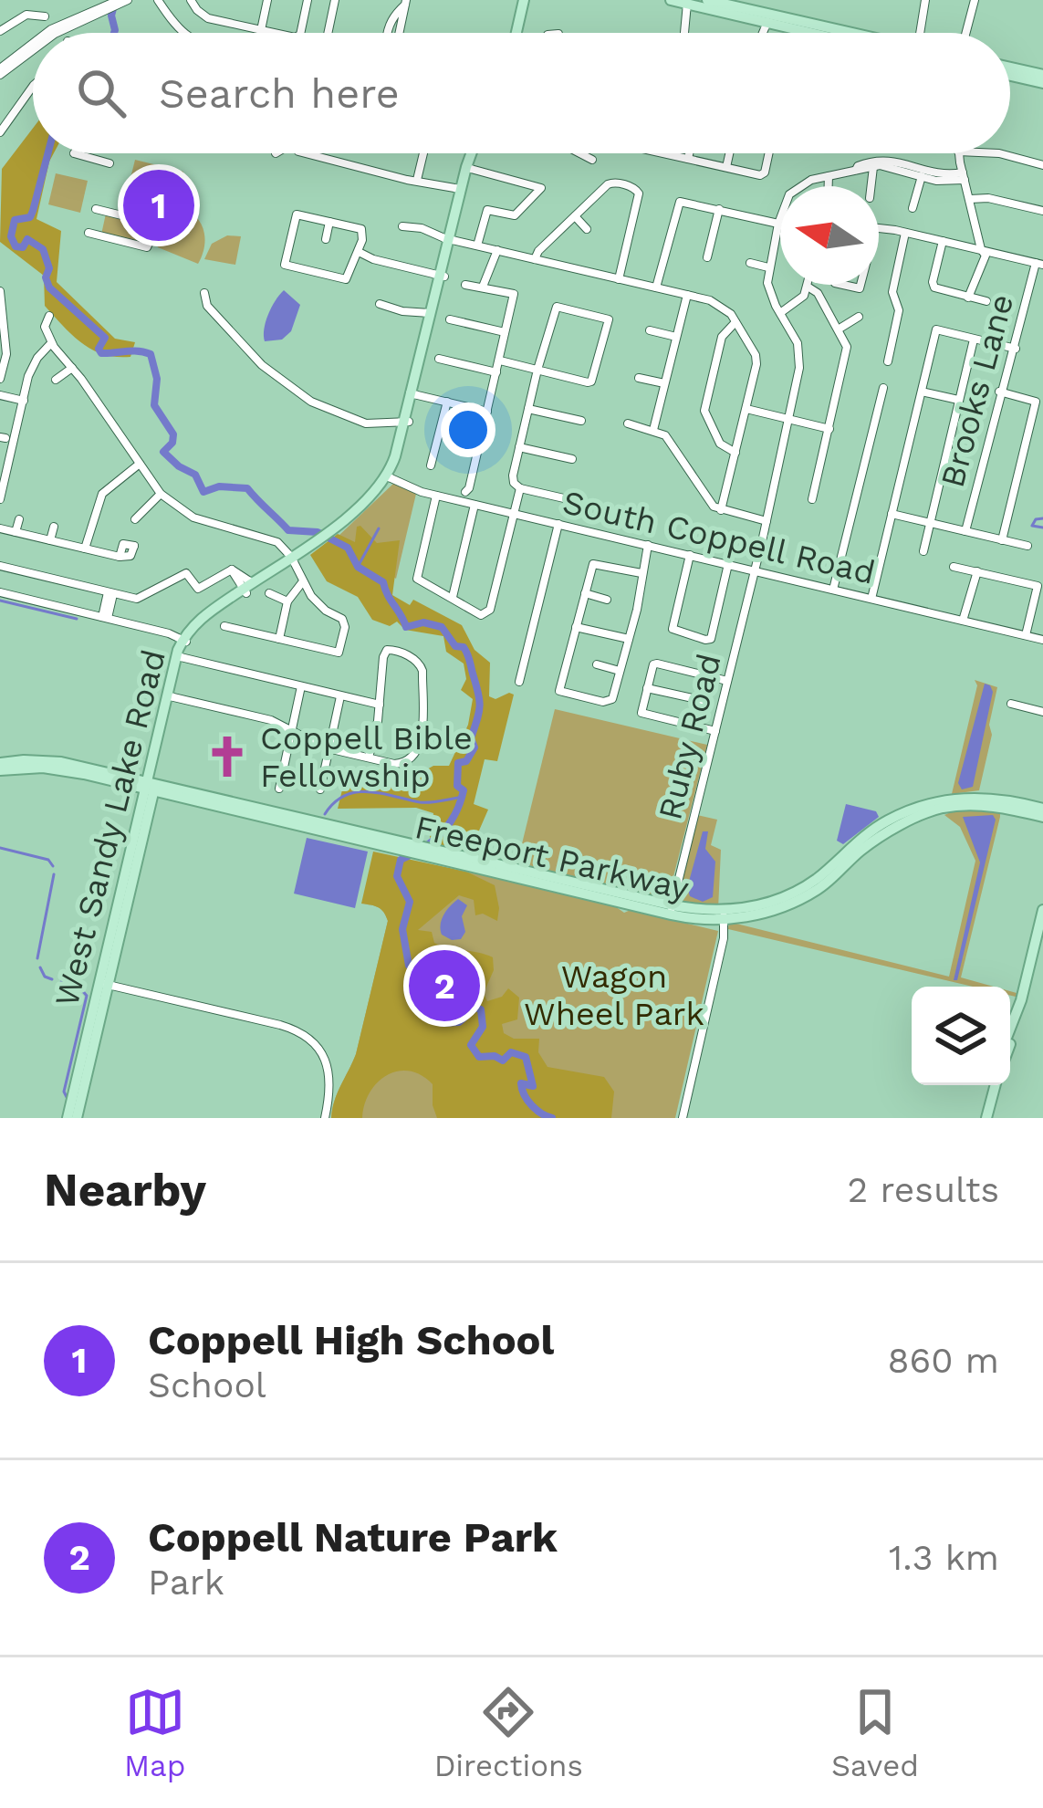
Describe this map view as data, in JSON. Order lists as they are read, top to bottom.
{
  "streets": {
    "main road": ["West Sandy Lake Road", "Freeport Parkway"],
    "street": ["Brooks Lane", "South Coppell Road", "Ruby Road"]
  },
  "crossings": [
    ["South Coppell Road", "Ruby Road"],
    ["South Coppell Road", "West Sandy Lake Road"],
    ["Ruby Road", "Freeport Parkway"],
    ["West Sandy Lake Road", "Freeport Parkway"]
  ],
  "parks": ["Wagon Wheel Park"],
  "places": {
    "church": ["Coppell Bible Fellowship"]
  },
  "north": "left",
  "page": {
    "search": "Search here",
    "pins": ["1", "2"],
    "heading": ["Nearby", "2 results"],
    "list": [
      {
        "mark": "1",
        "name": "Coppell High School",
        "note": "School",
        "value": "860 m"
      },
      {
        "mark": "2",
        "name": "Coppell Nature Park",
        "note": "Park",
        "value": "1.3 km"
      }
    ],
    "nav": ["Map", "Directions", "Saved"]
  }
}
